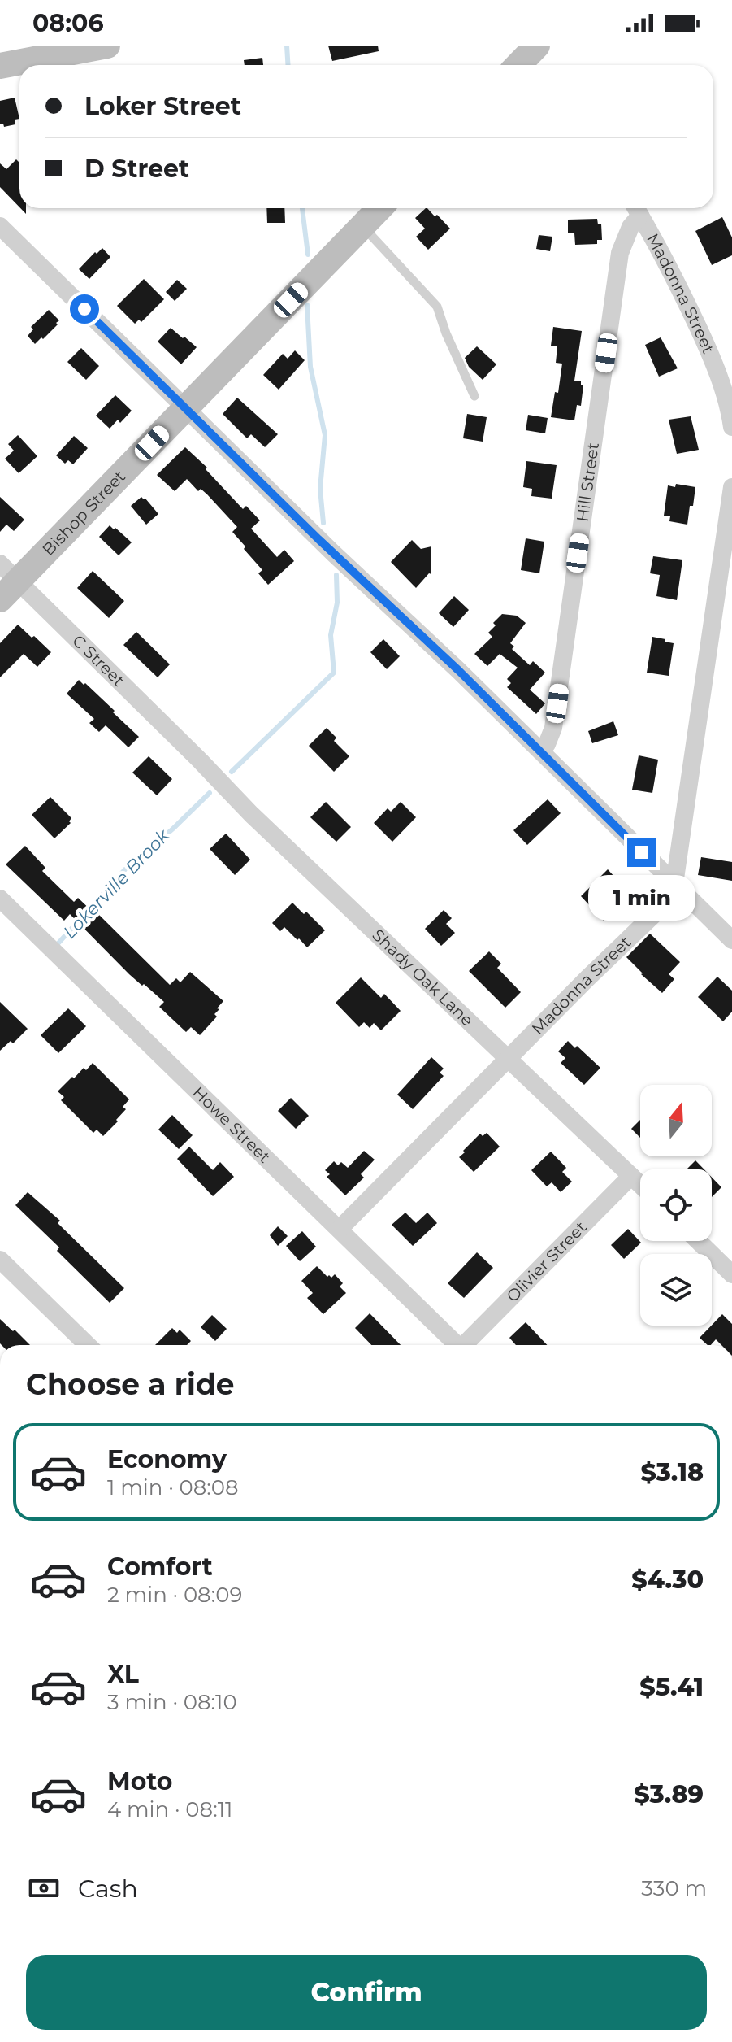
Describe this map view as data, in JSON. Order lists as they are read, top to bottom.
{
  "streets": {
    "street": [
      "Madonna Street",
      "Hill Street",
      "Bishop Street",
      "C Street",
      "Shady Oak Lane",
      "Howe Street",
      "Olivier Street"
    ]
  },
  "crossings": [
    ["Madonna Street", "Hill Street"],
    ["Madonna Street", "Shady Oak Lane"],
    ["Madonna Street", "Howe Street"],
    ["Bishop Street", "C Street"],
    ["C Street", "Shady Oak Lane"],
    ["Shady Oak Lane", "Olivier Street"]
  ],
  "water": ["Lokerville Brook"],
  "north": "top",
  "page": {
    "status": "08:06",
    "banner": ["Loker Street", "D Street"],
    "bubble": "1 min",
    "heading": "Choose a ride",
    "list": [
      {
        "name": "Economy",
        "note": "1 min · 08:08",
        "value": "$3.18"
      },
      {
        "name": "Comfort",
        "note": "2 min · 08:09",
        "value": "$4.30"
      },
      {
        "name": "XL",
        "note": "3 min · 08:10",
        "value": "$5.41"
      },
      {
        "name": "Moto",
        "note": "4 min · 08:11",
        "value": "$3.89"
      }
    ],
    "pay": ["Cash", "330 m"],
    "buttons": "Confirm"
  }
}
